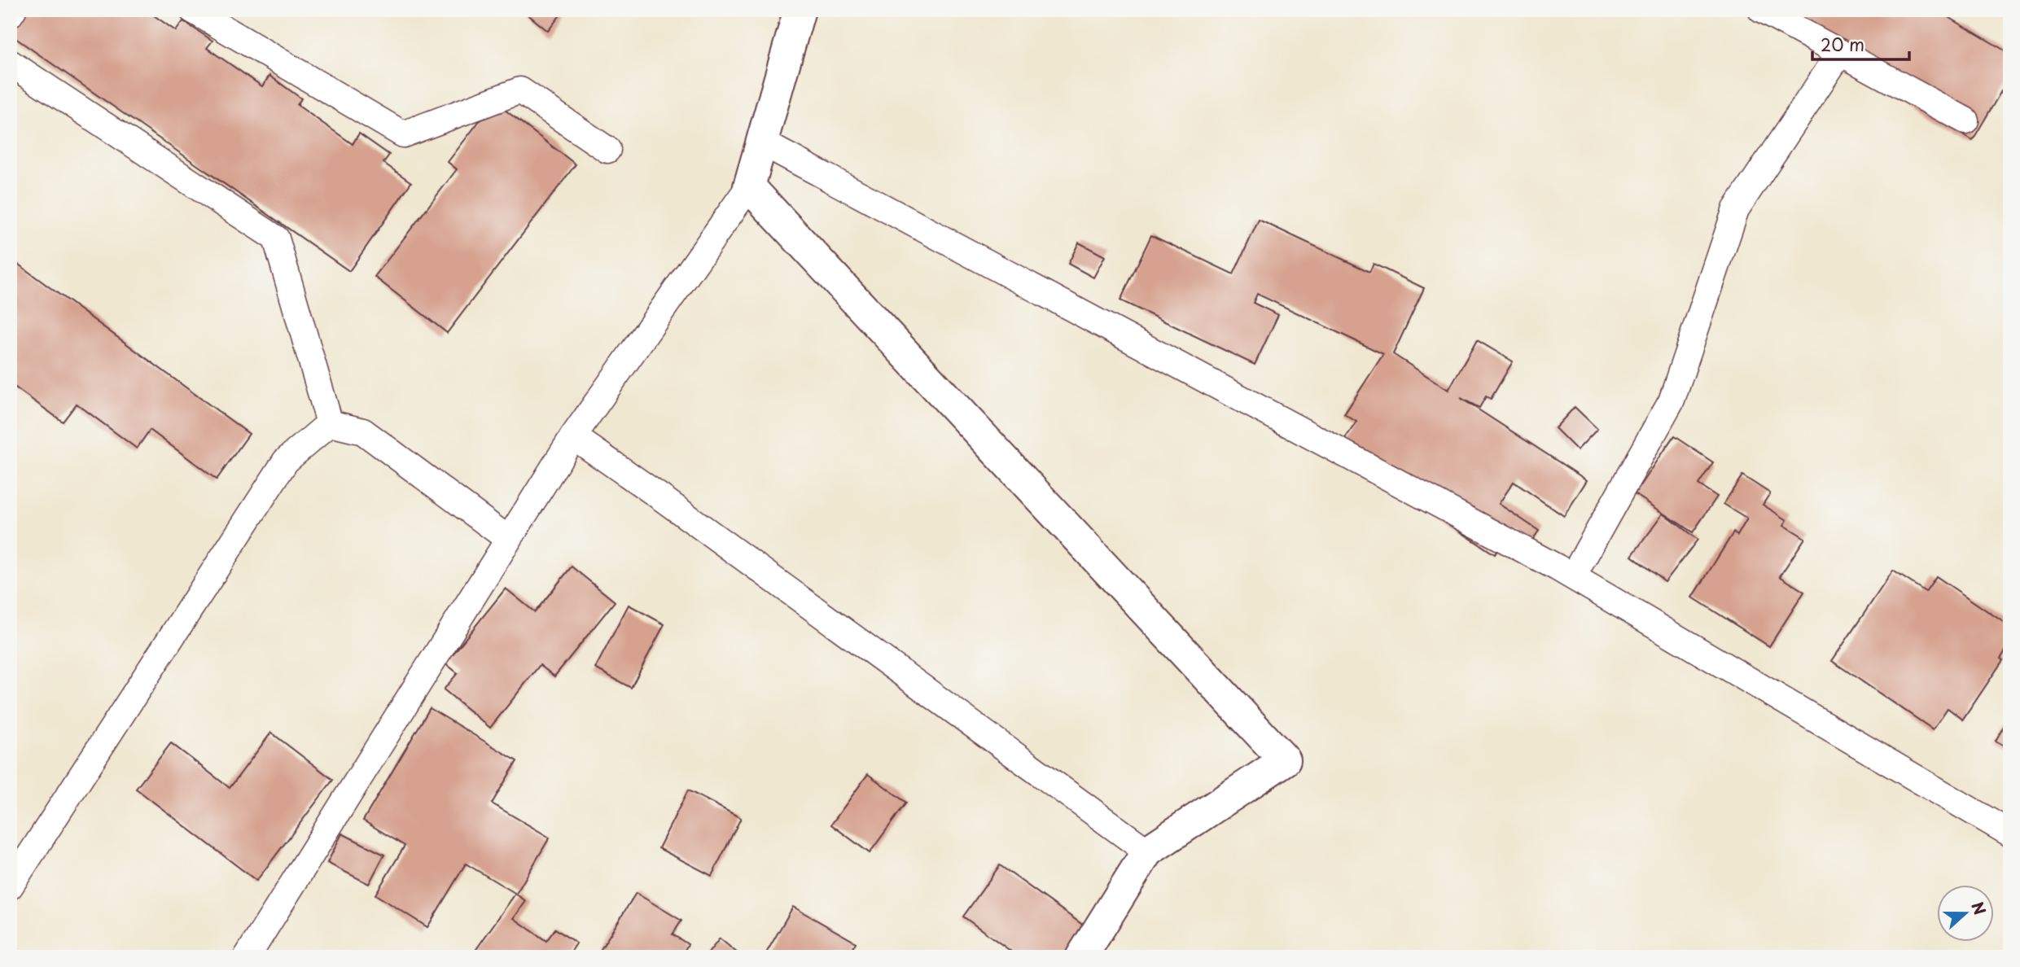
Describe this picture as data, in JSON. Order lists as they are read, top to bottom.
{
  "scale_bar": "20 m",
  "north": "right"
}
